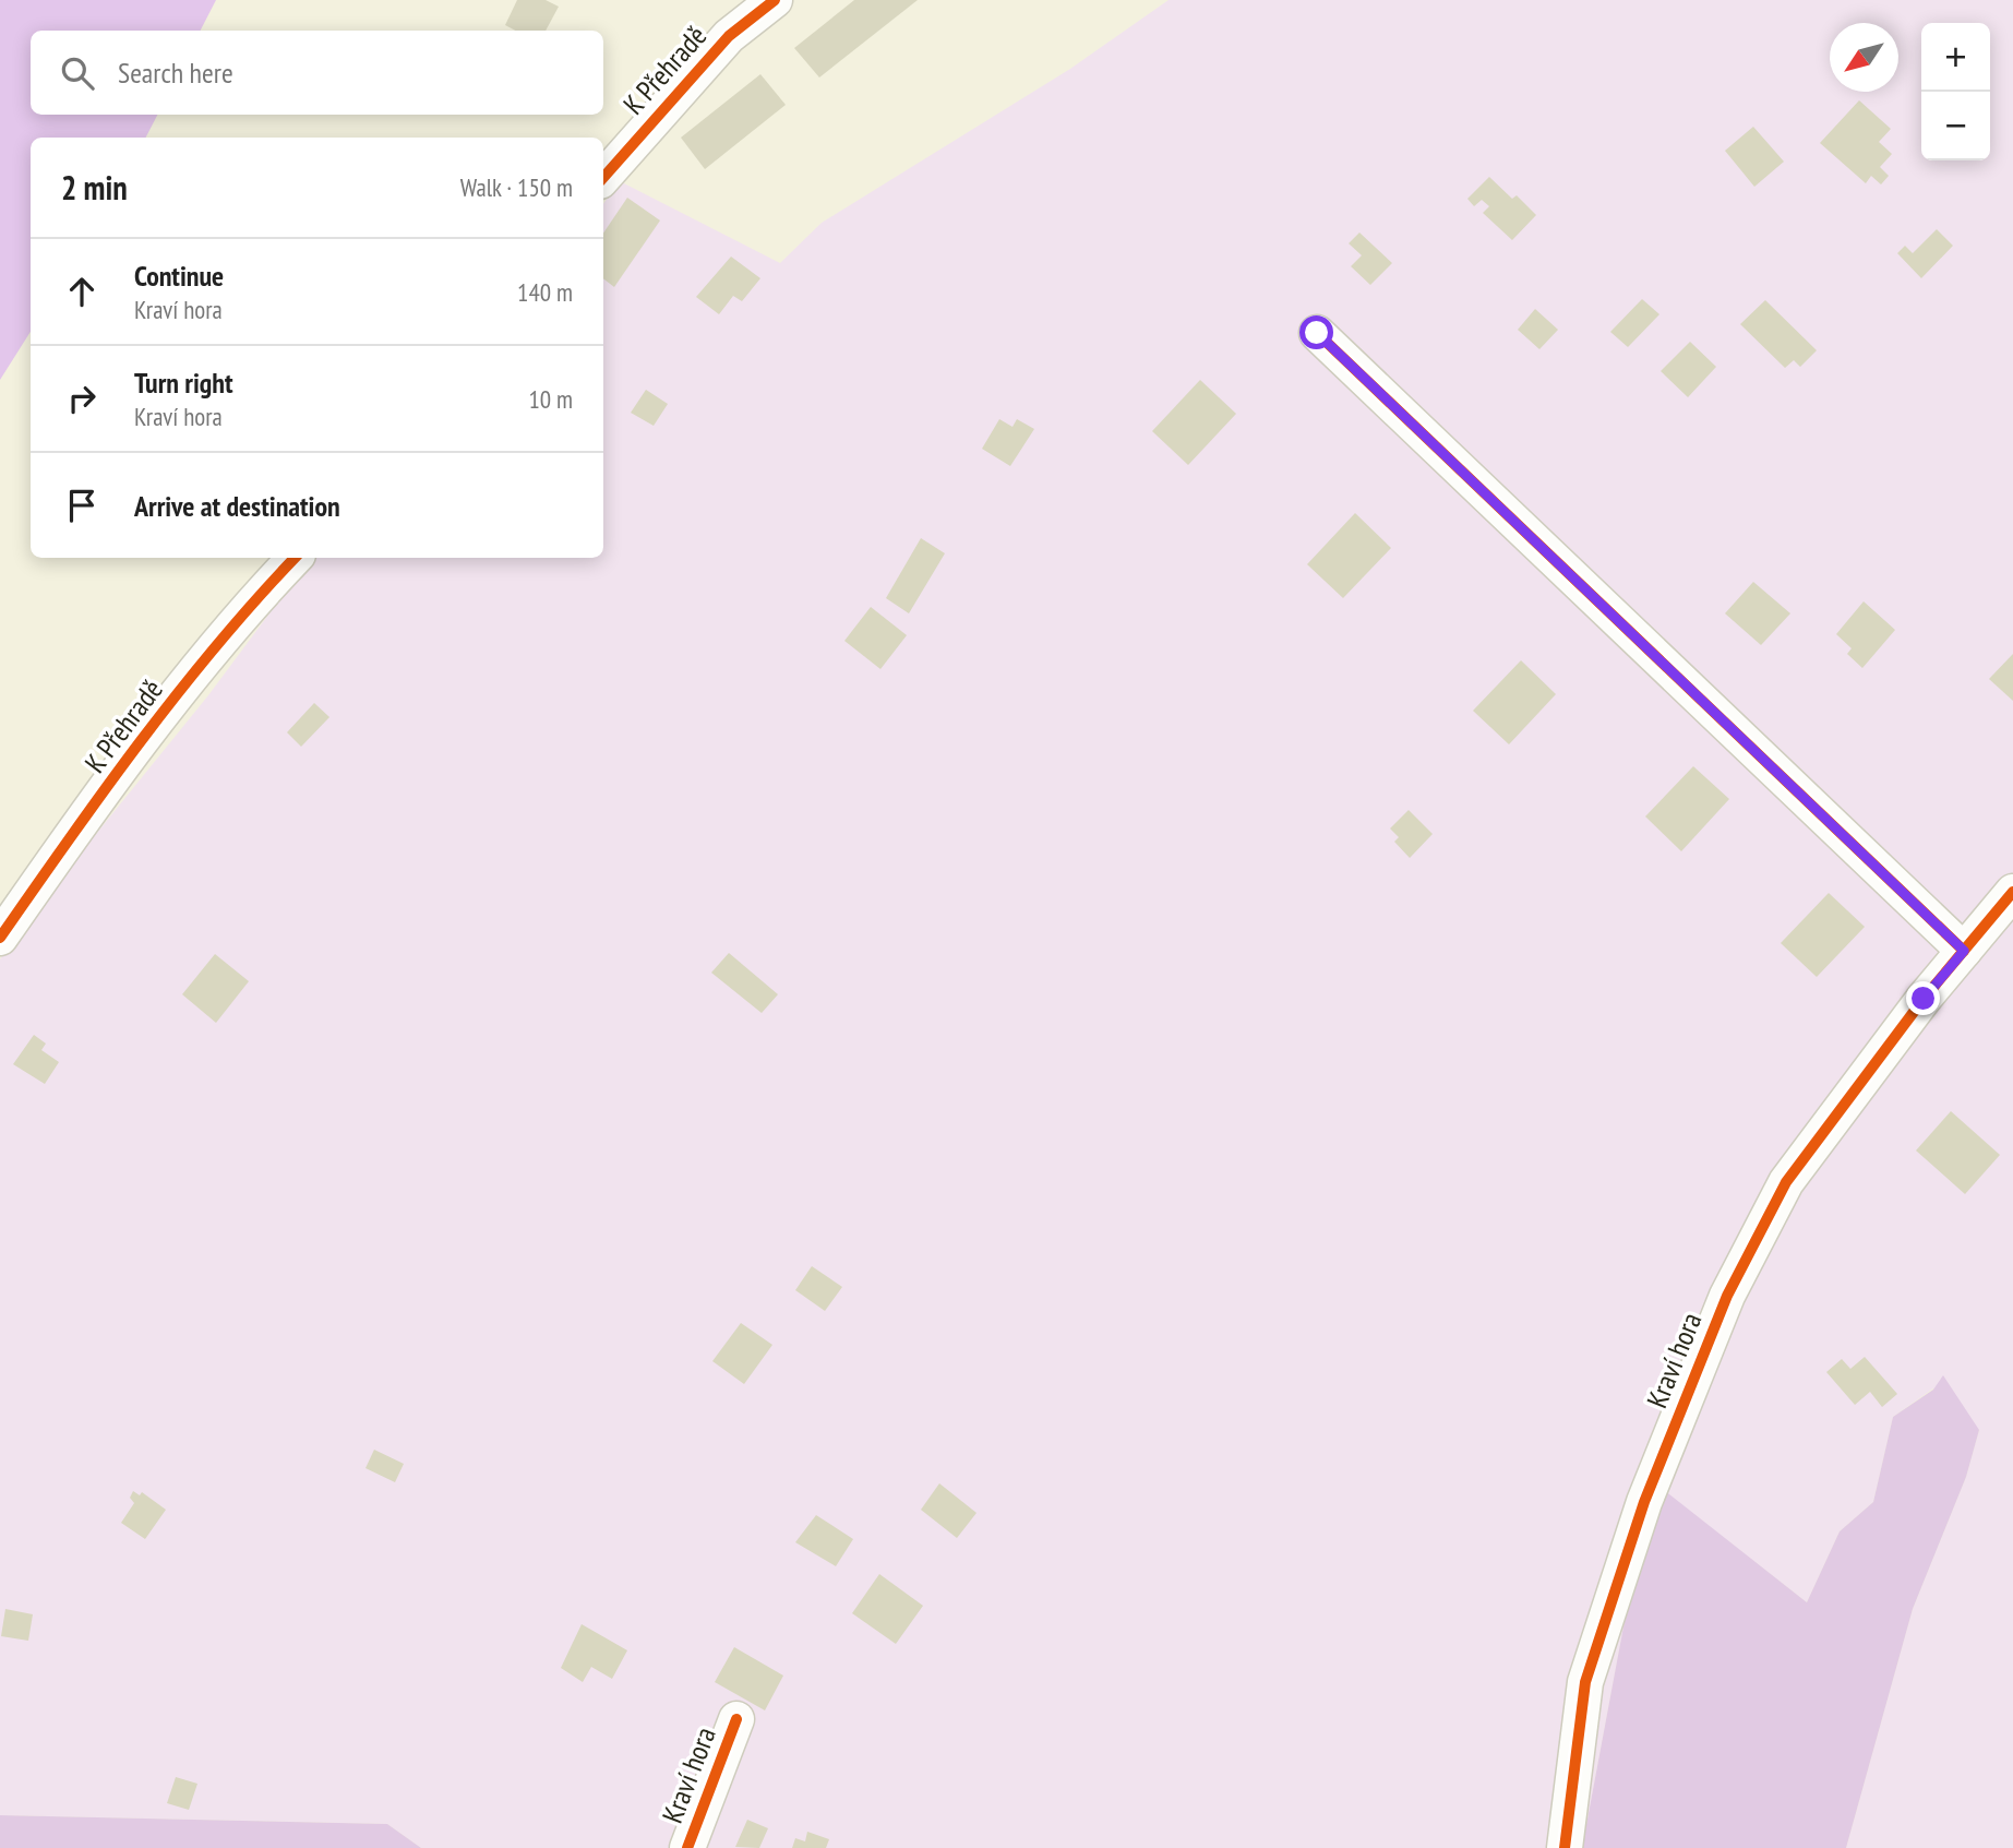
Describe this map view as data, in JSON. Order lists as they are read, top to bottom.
{
  "streets": {
    "street": ["K Přehradě", "Kraví hora"]
  },
  "north": "bottom left",
  "page": {
    "map_buttons": ["+", "−"],
    "search": "Search here",
    "heading": ["2 min", "Walk · 150 m"],
    "list": [
      ["Continue", "Kraví hora", "140 m"],
      ["Turn right", "Kraví hora", "10 m"],
      "Arrive at destination"
    ]
  }
}
